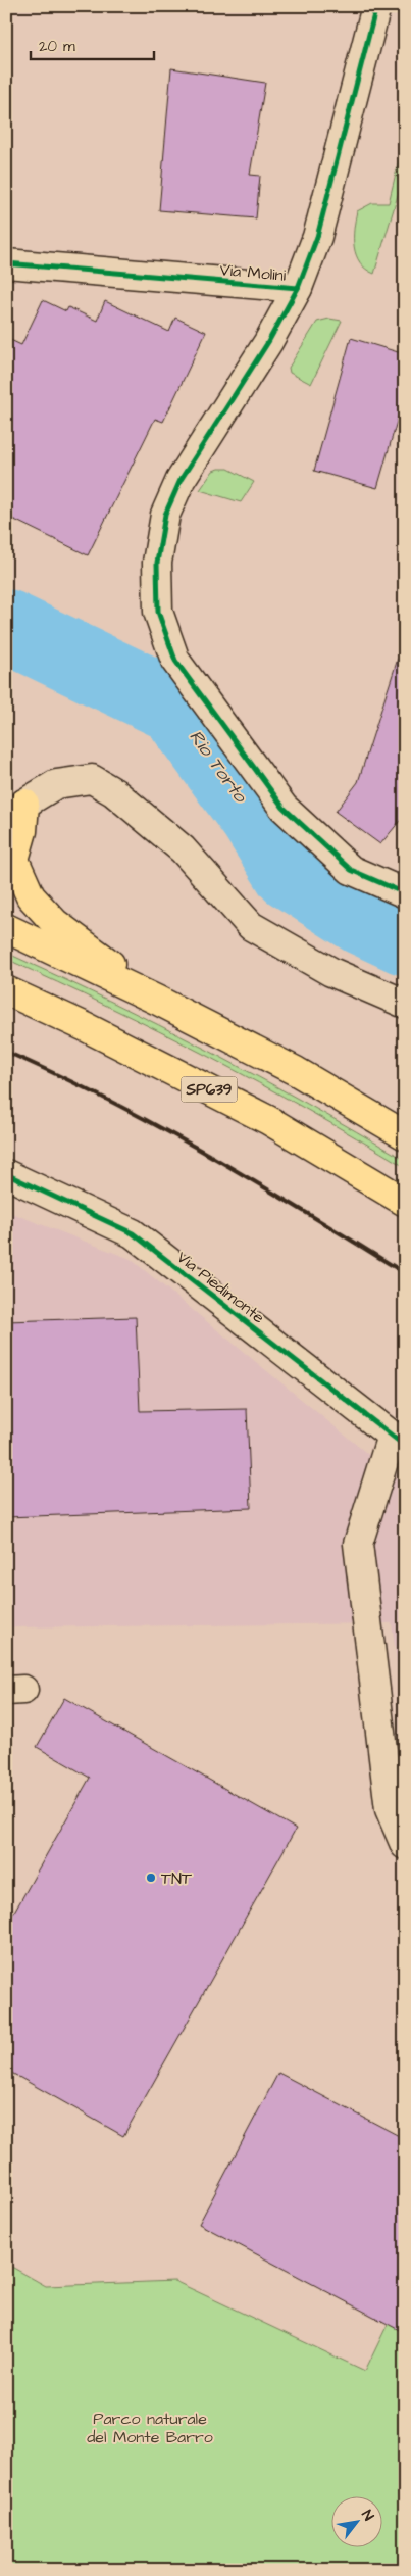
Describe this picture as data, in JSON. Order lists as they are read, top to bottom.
{
  "streets": {
    "main road": ["SP639"],
    "street": ["Via Molini", "Via Piedimonte"]
  },
  "water": ["Rio Torto"],
  "parks": ["Parco naturale del Monte Barro"],
  "places": ["TNT"],
  "scale_bar": "20 m",
  "north": "top right"
}
